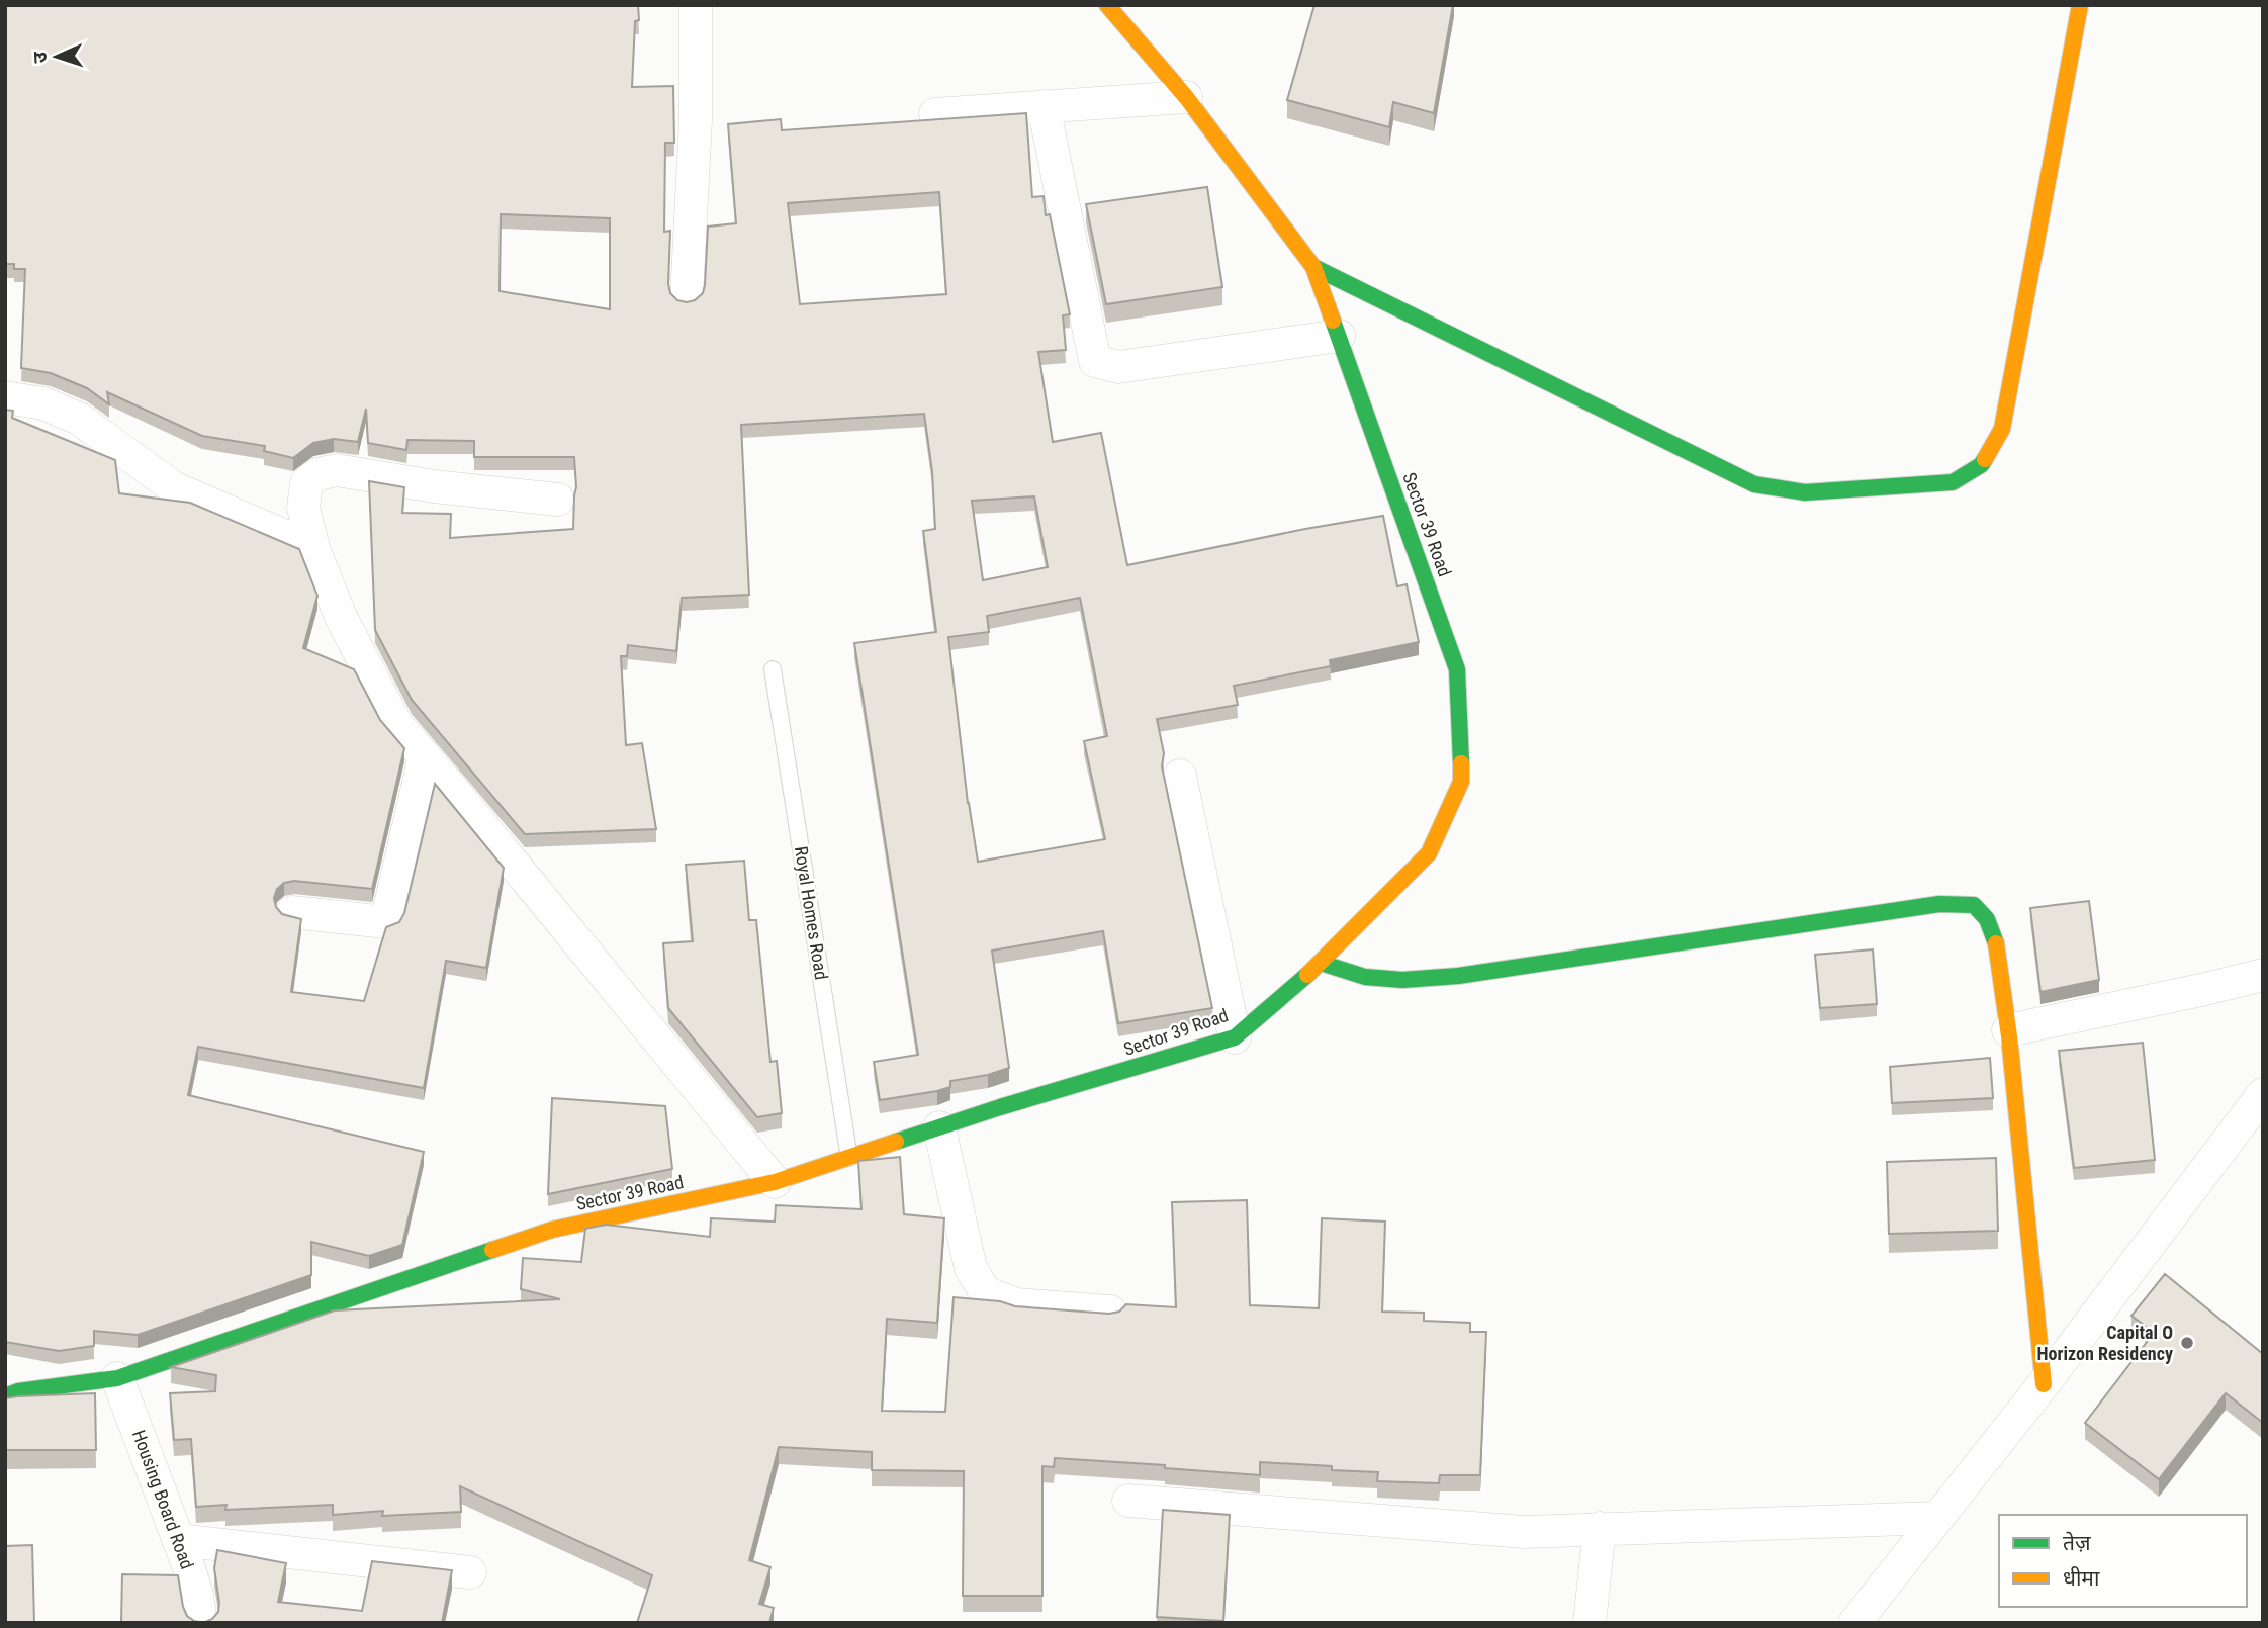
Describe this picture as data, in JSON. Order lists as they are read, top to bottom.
{
  "streets": {
    "street": ["Sector 39 Road", "Housing Board Road"],
    "lane": ["Royal Homes Road"]
  },
  "crossings": [
    ["Sector 39 Road", "Royal Homes Road"],
    ["Sector 39 Road", "Housing Board Road"]
  ],
  "places": ["Capital O Horizon Residency"],
  "legend": ["तेज़", "धीमा"],
  "north": "left"
}
